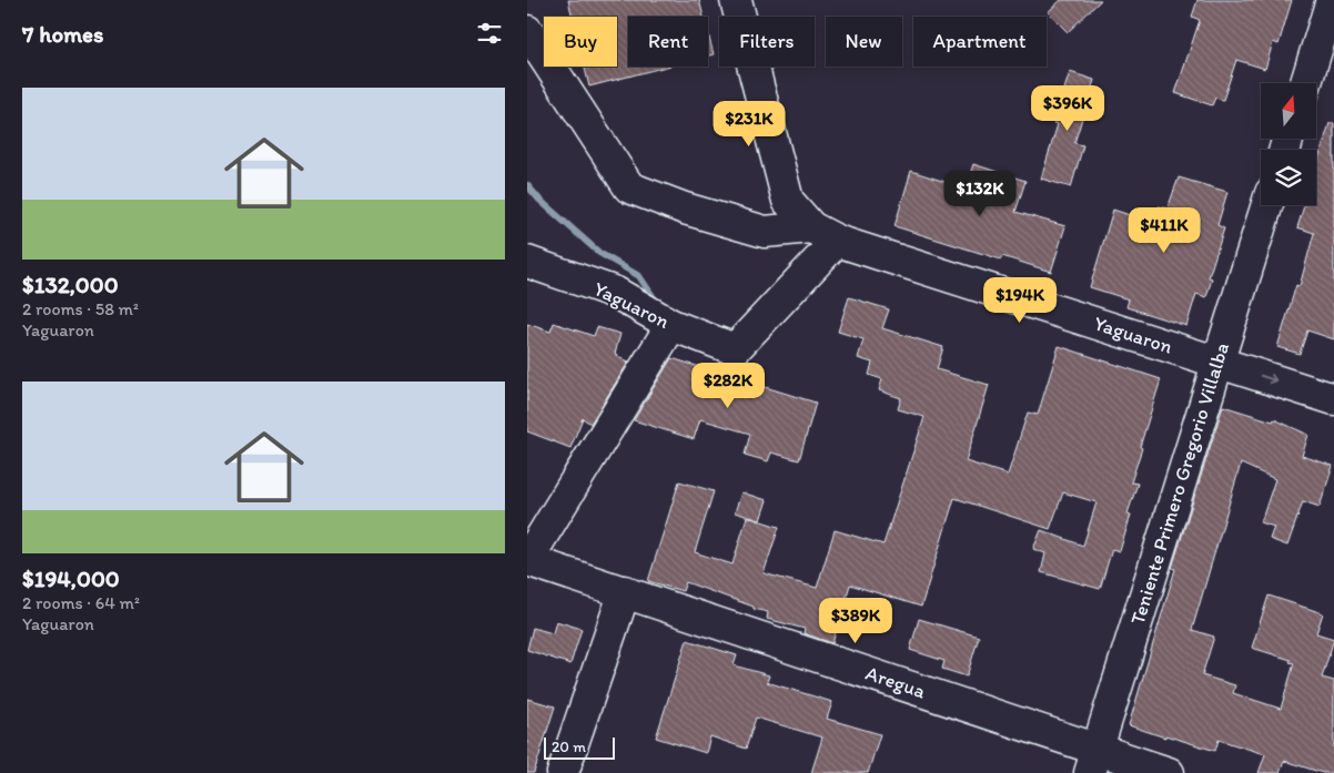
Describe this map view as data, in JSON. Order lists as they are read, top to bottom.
{
  "streets": {
    "street": ["Yaguaron", "Teniente Primero Gregorio Villalba", "Aregua"]
  },
  "crossings": [
    ["Yaguaron", "Teniente Primero Gregorio Villalba"],
    ["Teniente Primero Gregorio Villalba", "Aregua"]
  ],
  "scale_bar": "20 m",
  "north": "top",
  "page": {
    "heading": "7 homes",
    "chip": [
      "Buy",
      "Rent",
      "Filters",
      "New",
      "Apartment"
    ],
    "list": [
      {
        "name": "$132,000",
        "note": "2 rooms · 58 m² · Yaguaron"
      },
      {
        "name": "$194,000",
        "note": "2 rooms · 64 m² · Yaguaron"
      }
    ],
    "price": [
      "$396K",
      "$231K",
      "$132K",
      "$411K",
      "$194K",
      "$282K",
      "$389K"
    ],
    "scale": "20 m"
  }
}
